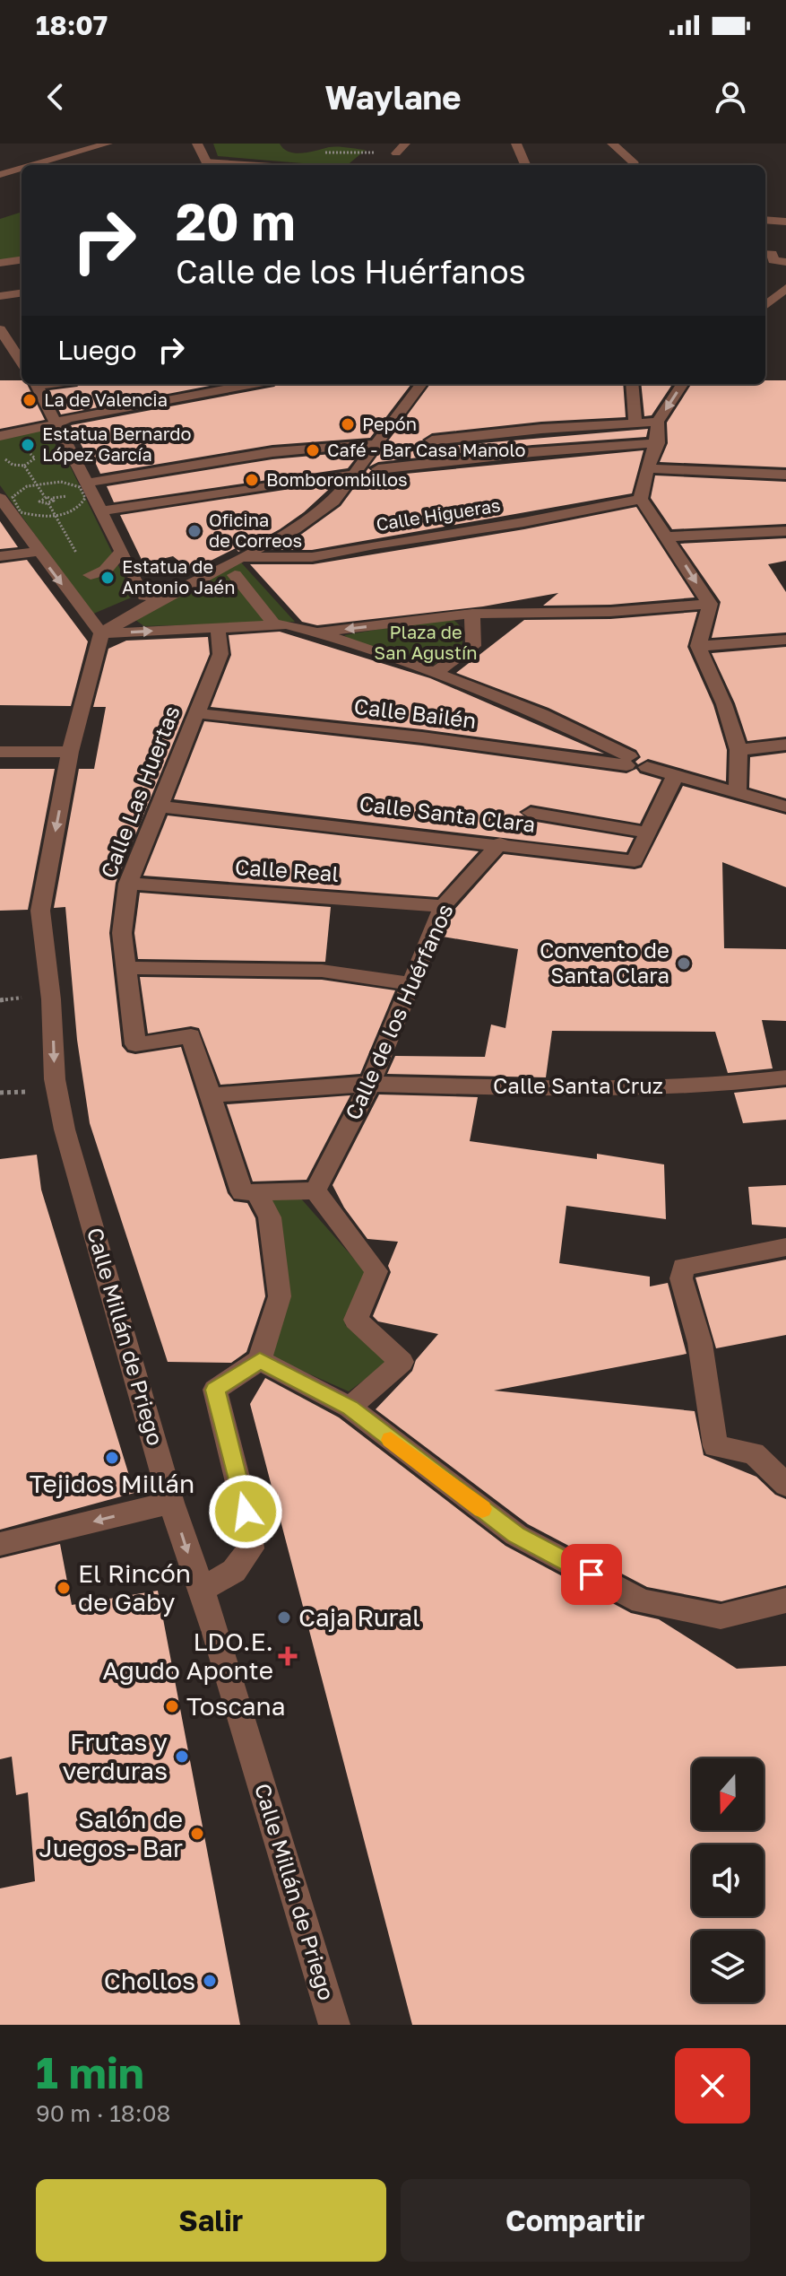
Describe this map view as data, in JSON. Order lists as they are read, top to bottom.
{
  "streets": {
    "street": [
      "Calle Higueras",
      "Calle Bailén",
      "Calle Las Huertas",
      "Calle Santa Clara",
      "Calle Real",
      "Calle de los Huérfanos",
      "Calle Santa Cruz",
      "Calle Millán de Priego"
    ]
  },
  "crossings": [
    ["Calle Bailén", "Calle Las Huertas"],
    ["Calle Bailén", "Calle Santa Clara"],
    ["Calle Las Huertas", "Calle Santa Clara"],
    ["Calle Las Huertas", "Calle Real"],
    ["Calle Las Huertas", "Calle Santa Cruz"],
    ["Calle Santa Clara", "Calle de los Huérfanos"],
    ["Calle Real", "Calle de los Huérfanos"],
    ["Calle de los Huérfanos", "Calle Santa Cruz"]
  ],
  "one_way": ["Calle Millán de Priego"],
  "parks": ["Plaza de San Agustín"],
  "places": {
    "other": [
      "La de Valencia",
      "Pepón",
      "Estatua Bernardo López García",
      "Café - Bar Casa Manolo",
      "Bomborombillos",
      "Oficina de Correos",
      "Estatua de Antonio Jaén",
      "Convento de Santa Clara",
      "Tejidos Millán",
      "El Rincón de Gaby",
      "Caja Rural",
      "Toscana",
      "Frutas y verduras",
      "Salón de Juegos- Bar",
      "Chollos"
    ],
    "health": ["LDO.E. Agudo Aponte"]
  },
  "north": "bottom",
  "page": {
    "status": "18:07",
    "header": "Waylane",
    "turn": ["20 m", "Calle de los Huérfanos"],
    "then": "Luego",
    "heading": ["1 min", "90 m · 18:08"],
    "buttons": ["Salir", "Compartir"]
  }
}
